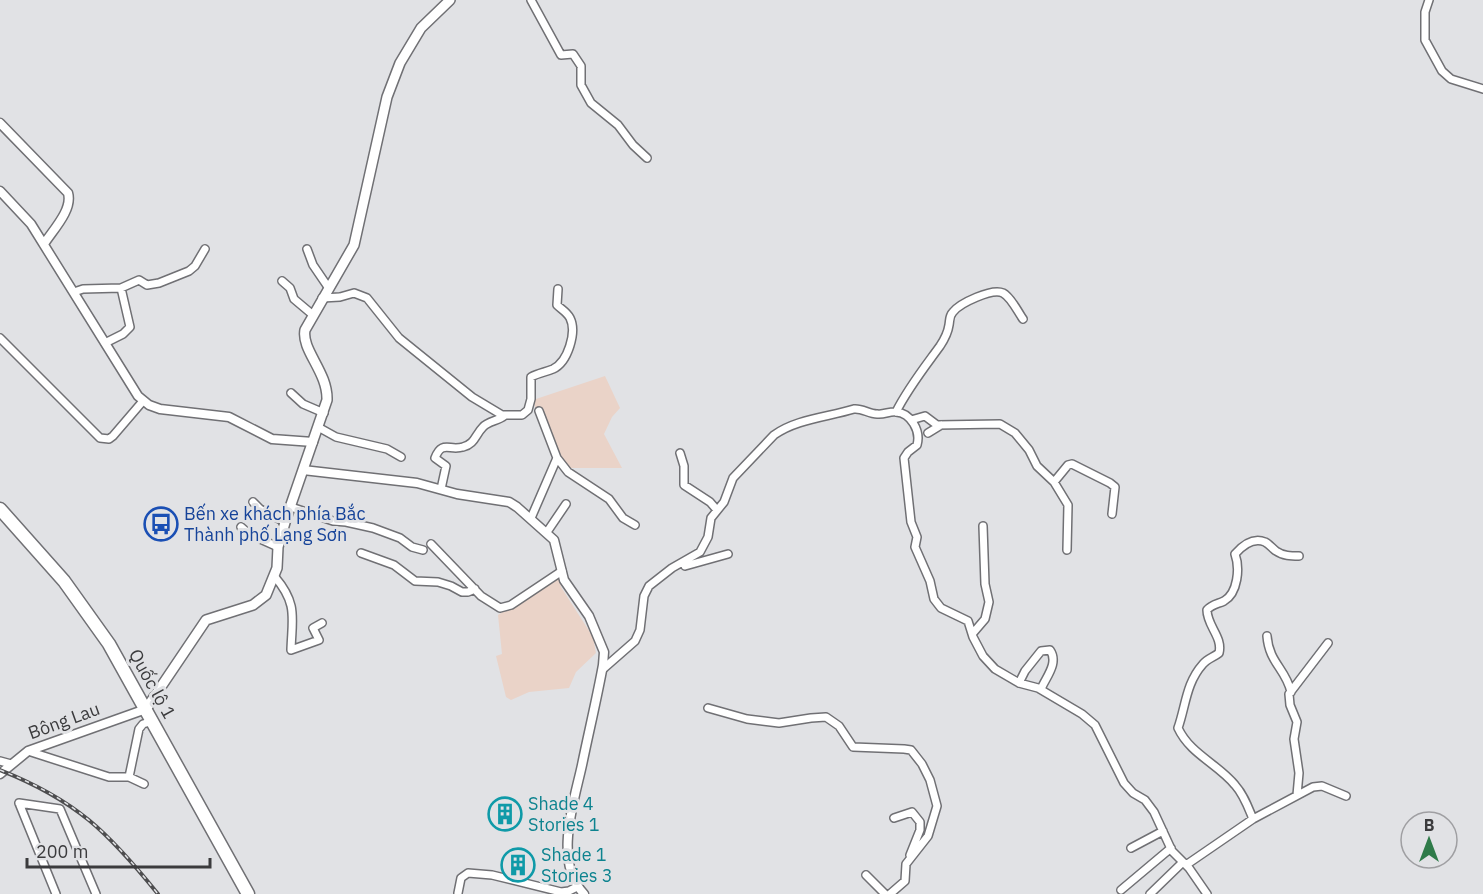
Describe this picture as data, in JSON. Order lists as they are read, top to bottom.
{
  "streets": {
    "highway": ["Quốc lộ 1"],
    "street": ["Bông Lau"]
  },
  "crossings": [
    ["Quốc lộ 1", "Bông Lau"]
  ],
  "places": {
    "bus stop": ["Bến xe khách phía Bắc Thành phố Lạng Sơn"],
    "building": ["Shade 4 Stories 1", "Shade 1 Stories 3"]
  },
  "scale_bar": "200 m",
  "north": "top"
}
